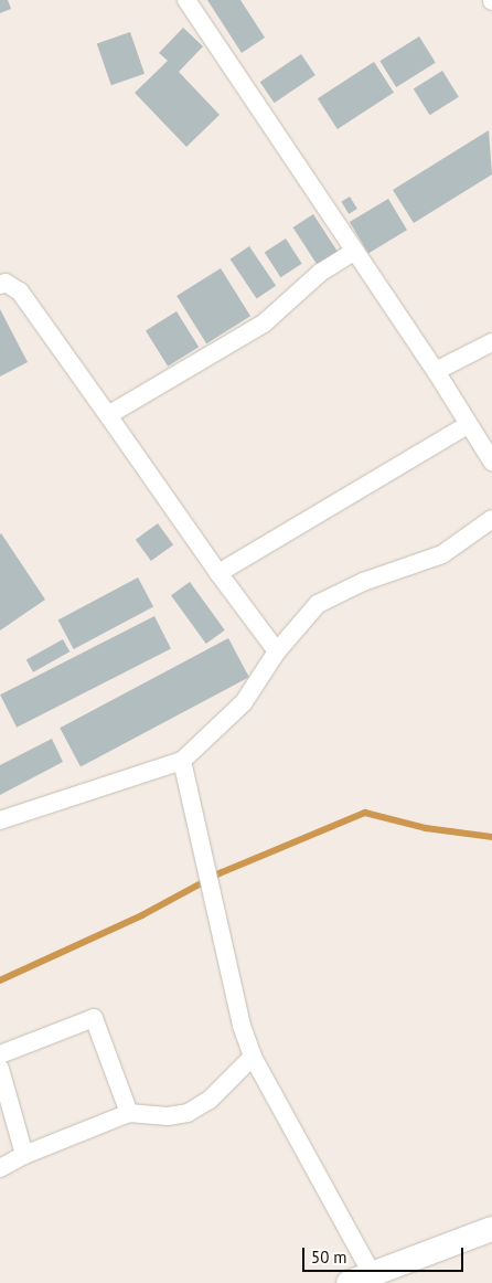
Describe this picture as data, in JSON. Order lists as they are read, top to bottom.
{
  "scale_bar": "50 m"
}
